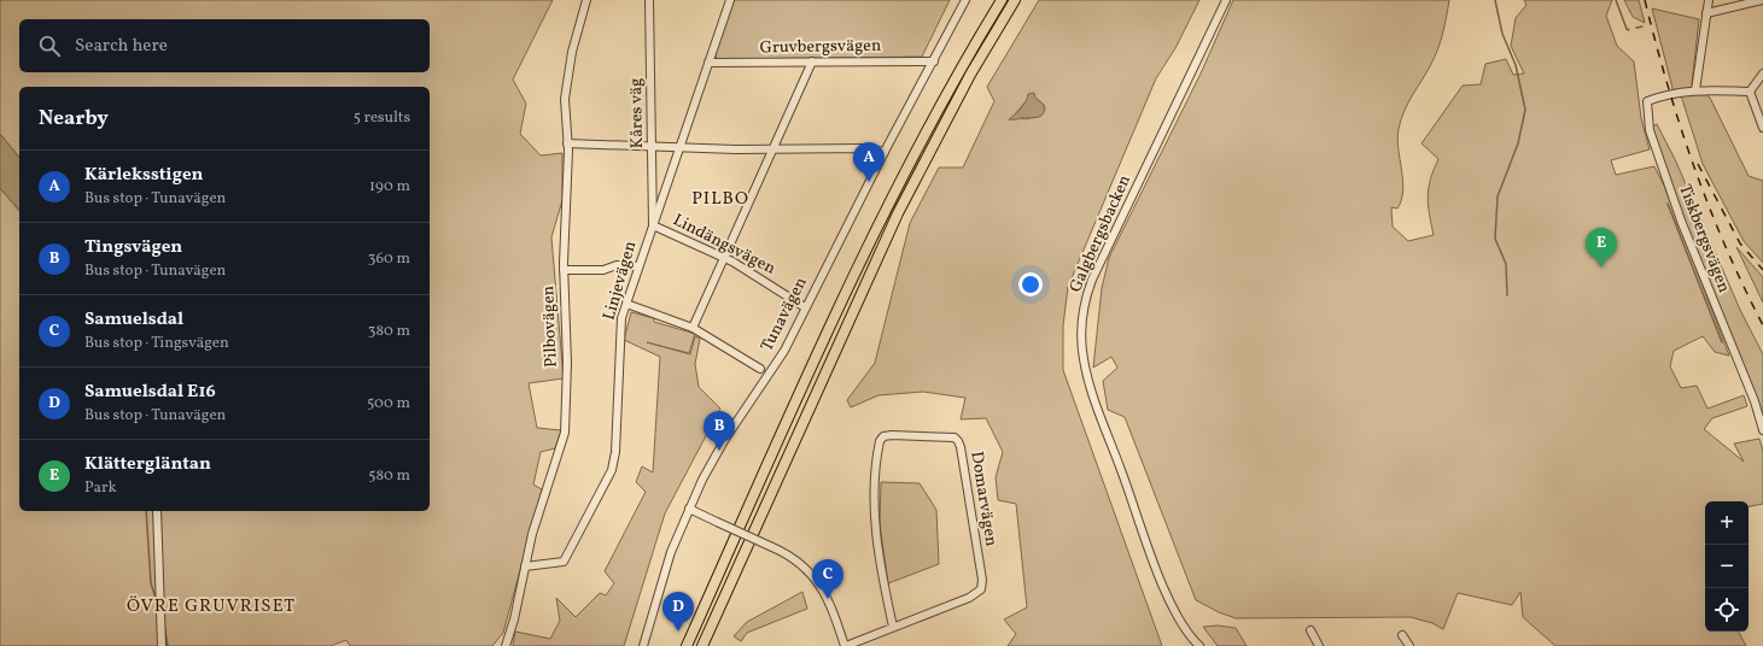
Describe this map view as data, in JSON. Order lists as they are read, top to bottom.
{
  "streets": {
    "street": [
      "Gruvbergsvägen",
      "Kåres väg",
      "Galgbergsbacken",
      "Tiskbergsvägen",
      "Lindängsvägen",
      "Linjevägen",
      "Tunavägen",
      "Pilbovägen",
      "Domarvägen"
    ]
  },
  "crossings": [
    ["Gruvbergsvägen", "Linjevägen"],
    ["Gruvbergsvägen", "Tunavägen"],
    ["Kåres väg", "Lindängsvägen"],
    ["Kåres väg", "Linjevägen"],
    ["Lindängsvägen", "Linjevägen"],
    ["Lindängsvägen", "Tunavägen"],
    ["Linjevägen", "Pilbovägen"]
  ],
  "districts": ["PILBO", "ÖVRE GRUVRISET"],
  "page": {
    "search": "Search here",
    "heading": ["Nearby", "5 results"],
    "pins": [
      "A",
      "E",
      "B",
      "C",
      "D"
    ],
    "list": [
      {
        "mark": "A",
        "name": "Kärleksstigen",
        "note": "Bus stop · Tunavägen",
        "value": "190 m"
      },
      {
        "mark": "B",
        "name": "Tingsvägen",
        "note": "Bus stop · Tunavägen",
        "value": "360 m"
      },
      {
        "mark": "C",
        "name": "Samuelsdal",
        "note": "Bus stop · Tingsvägen",
        "value": "380 m"
      },
      {
        "mark": "D",
        "name": "Samuelsdal E16",
        "note": "Bus stop · Tunavägen",
        "value": "500 m"
      },
      {
        "mark": "E",
        "name": "Klättergläntan",
        "note": "Park",
        "value": "580 m"
      }
    ],
    "map_buttons": ["+", "−"]
  }
}
